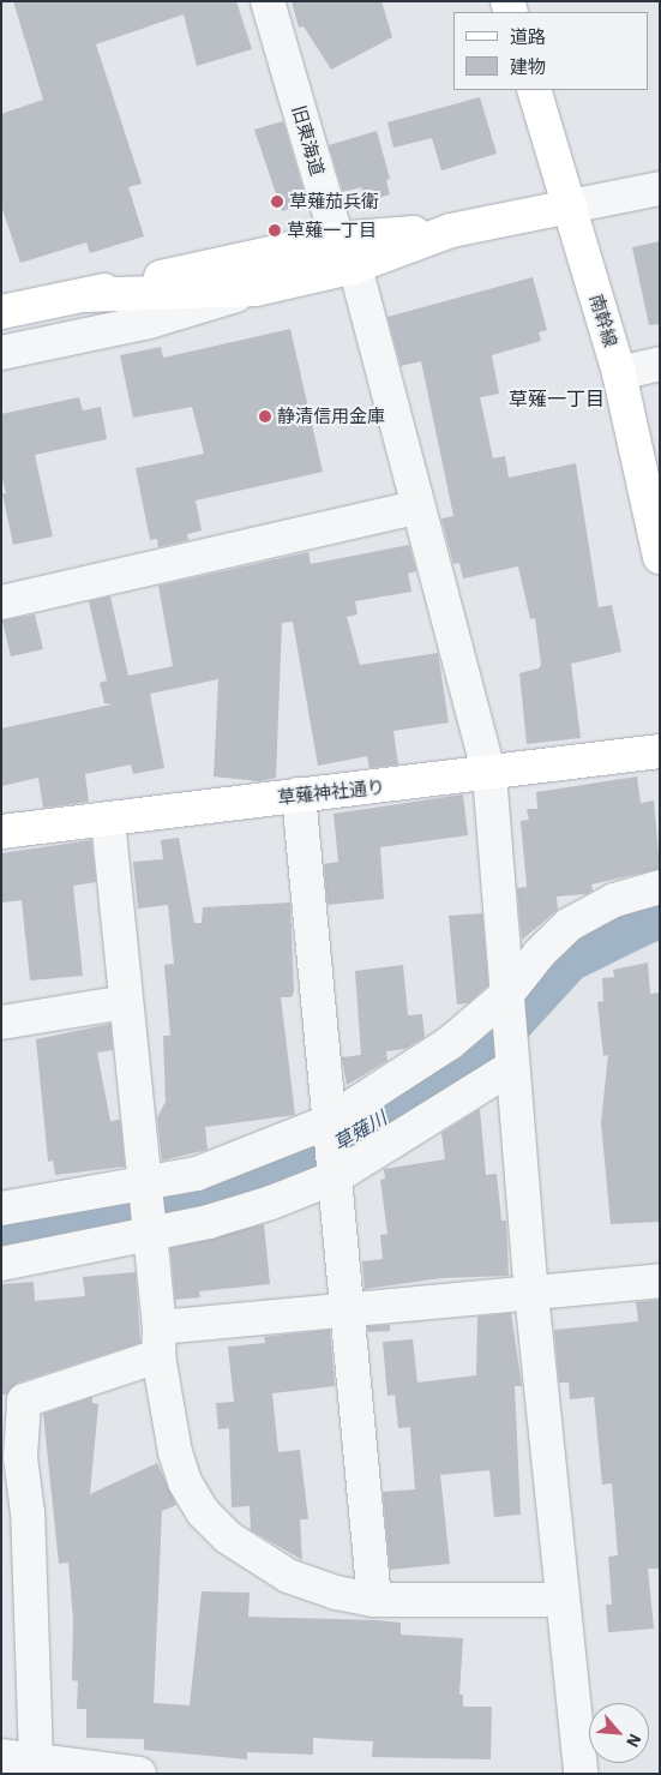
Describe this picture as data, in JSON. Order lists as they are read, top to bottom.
{
  "streets": {
    "street": ["旧東海道", "南幹線", "草薙神社通り"]
  },
  "districts": ["草薙一丁目"],
  "water": ["草薙川"],
  "places": ["草薙茄兵衛", "草薙一丁目", "静清信用金庫"],
  "legend": ["道路", "建物"],
  "north": "bottom right"
}
